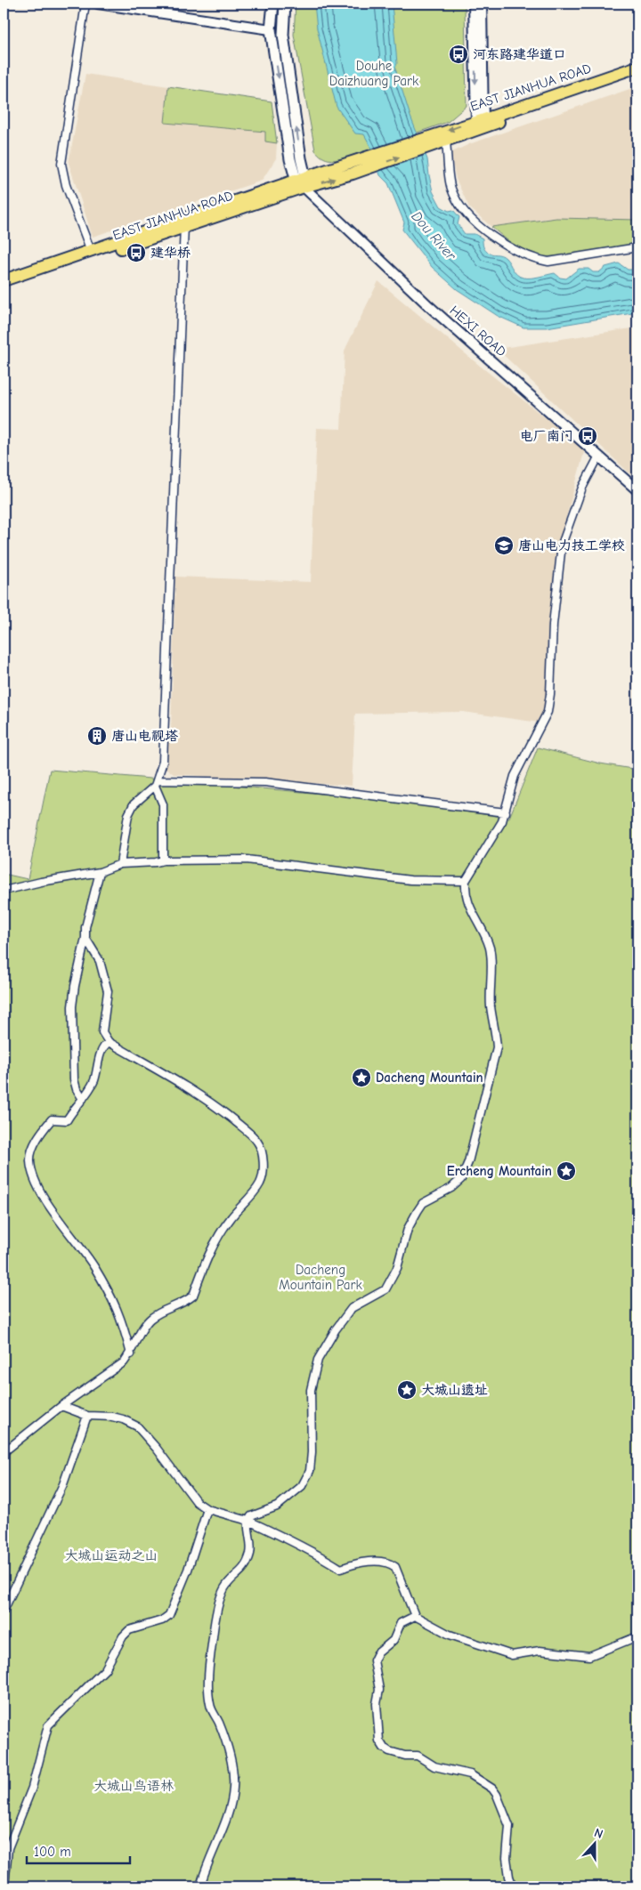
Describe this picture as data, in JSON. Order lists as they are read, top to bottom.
{
  "streets": {
    "main road": ["EAST JIANHUA ROAD"],
    "street": ["HEXI ROAD"]
  },
  "crossings": [
    ["EAST JIANHUA ROAD", "HEXI ROAD"]
  ],
  "water": ["Dou River"],
  "parks": [
    "Douhe Daizhuang Park",
    "Dacheng Mountain Park",
    "大城山运动之山",
    "大城山鸟语林"
  ],
  "places": {
    "bus stop": ["河东路建华道口", "建华桥", "电厂南门"],
    "school or university": ["唐山电力技工学校"],
    "building": ["唐山电视塔"],
    "place": ["Dacheng Mountain", "Ercheng Mountain", "大城山遗址"]
  },
  "scale_bar": "100 m",
  "north": "top"
}
